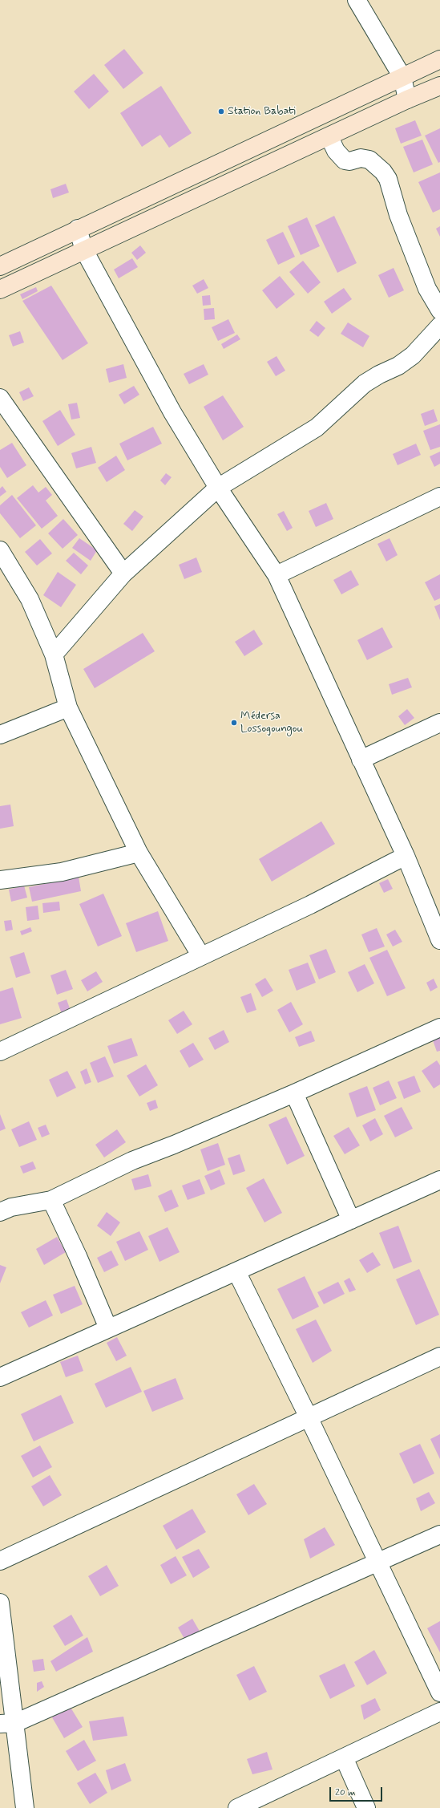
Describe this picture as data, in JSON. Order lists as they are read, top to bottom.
{
  "places": ["Station Babati", "Médersa Lossogoungou"],
  "scale_bar": "20 m"
}
